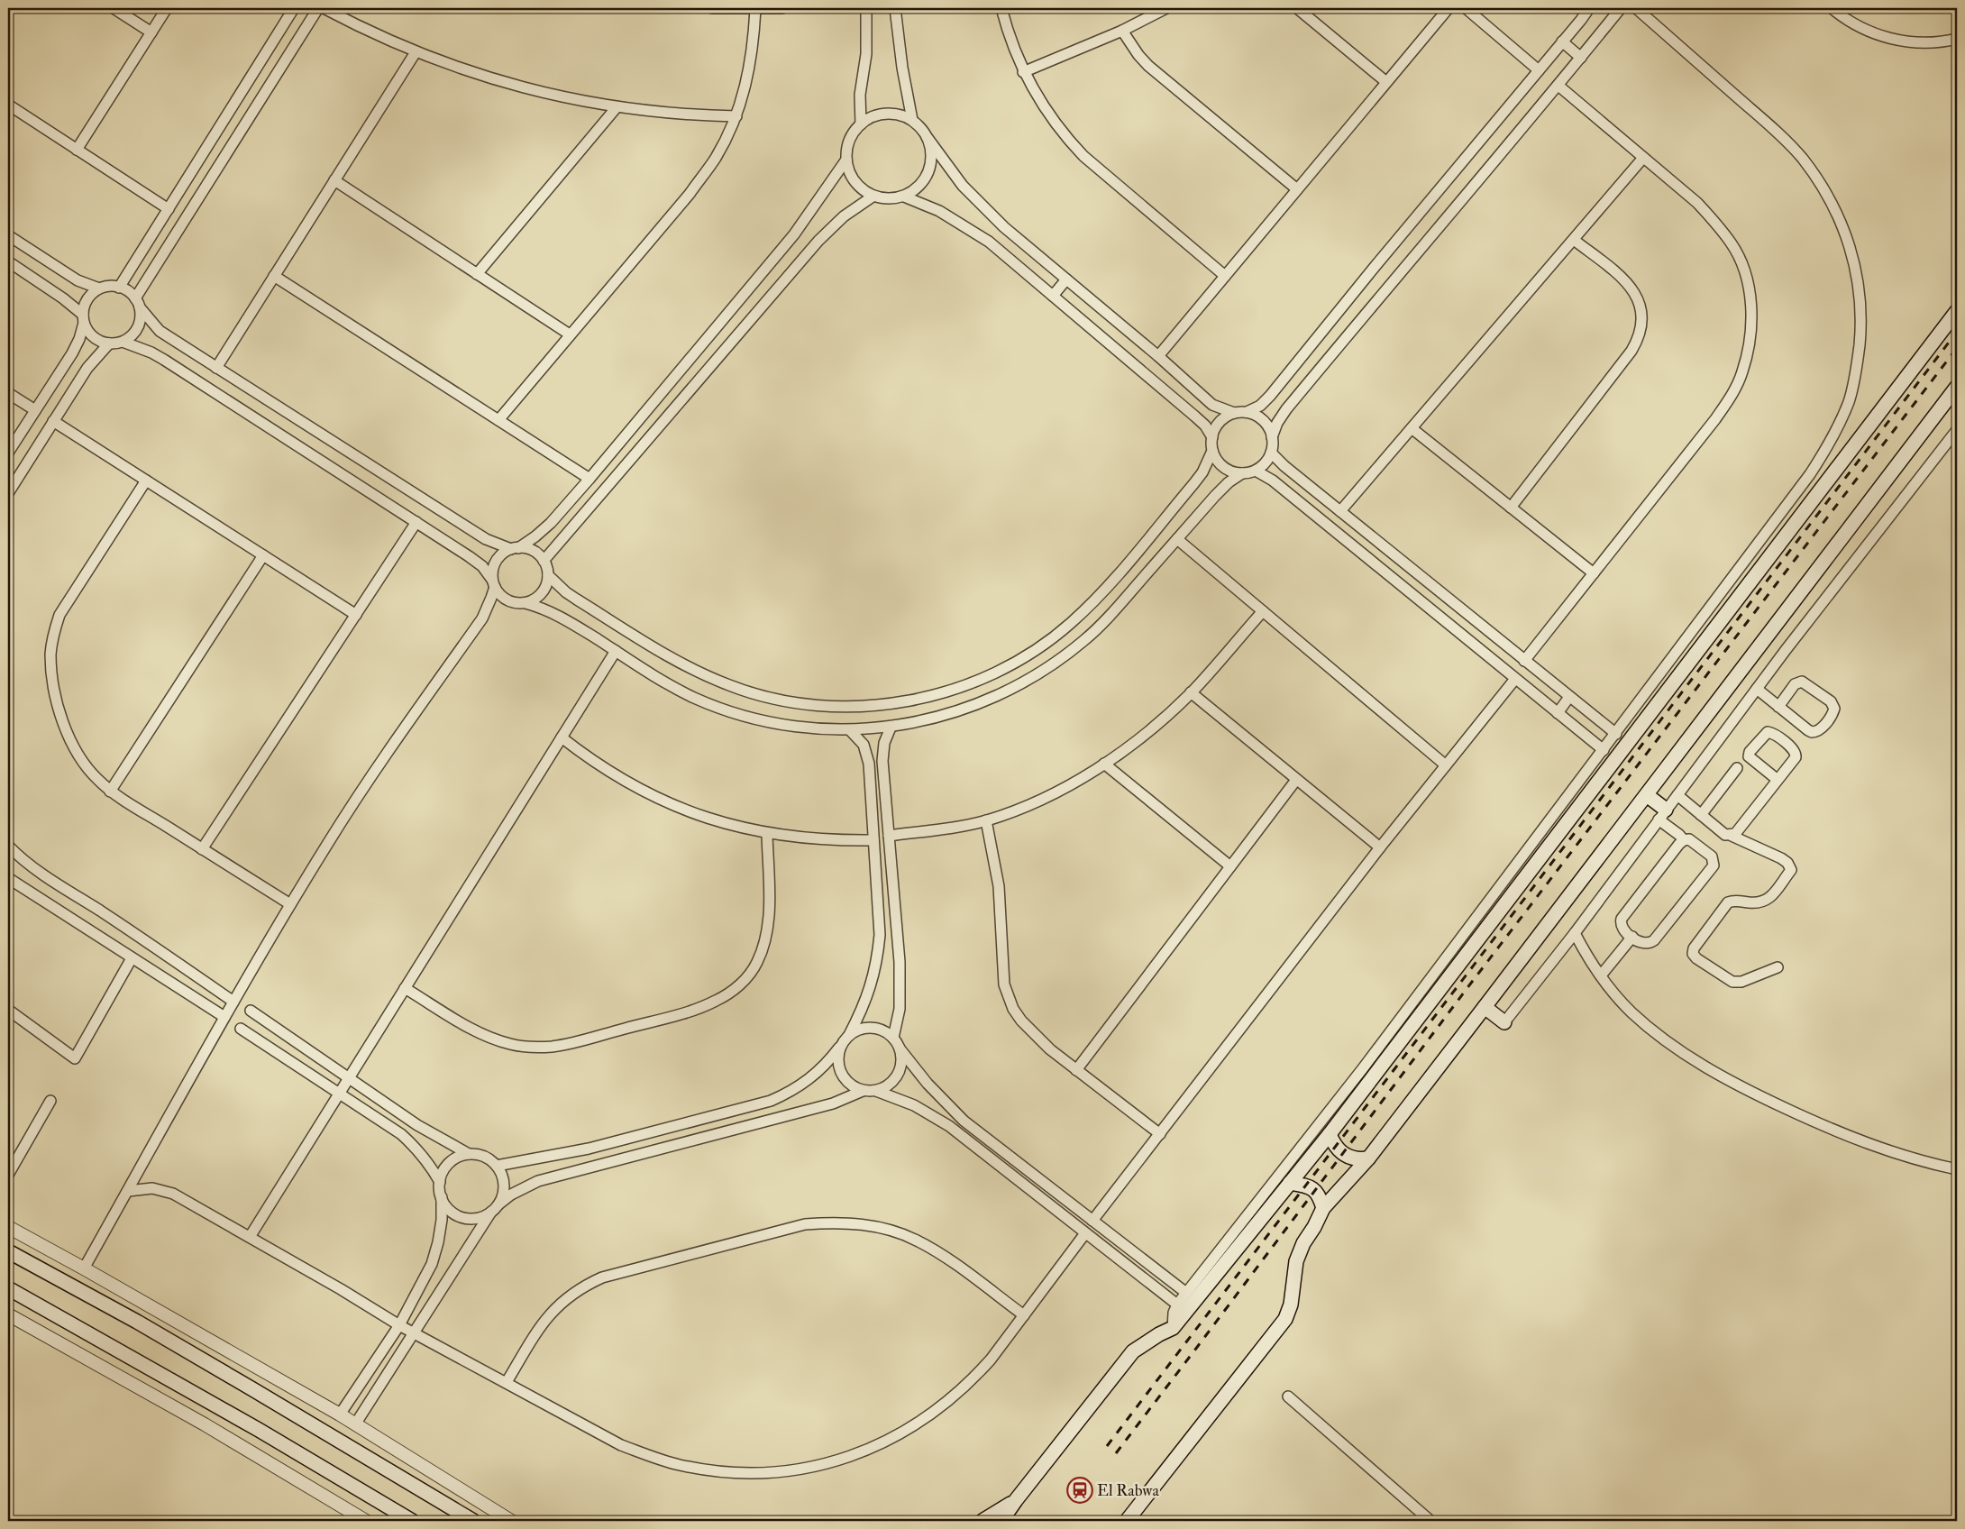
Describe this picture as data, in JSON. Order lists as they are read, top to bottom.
{
  "places": {
    "station": ["El Rabwa"]
  }
}
